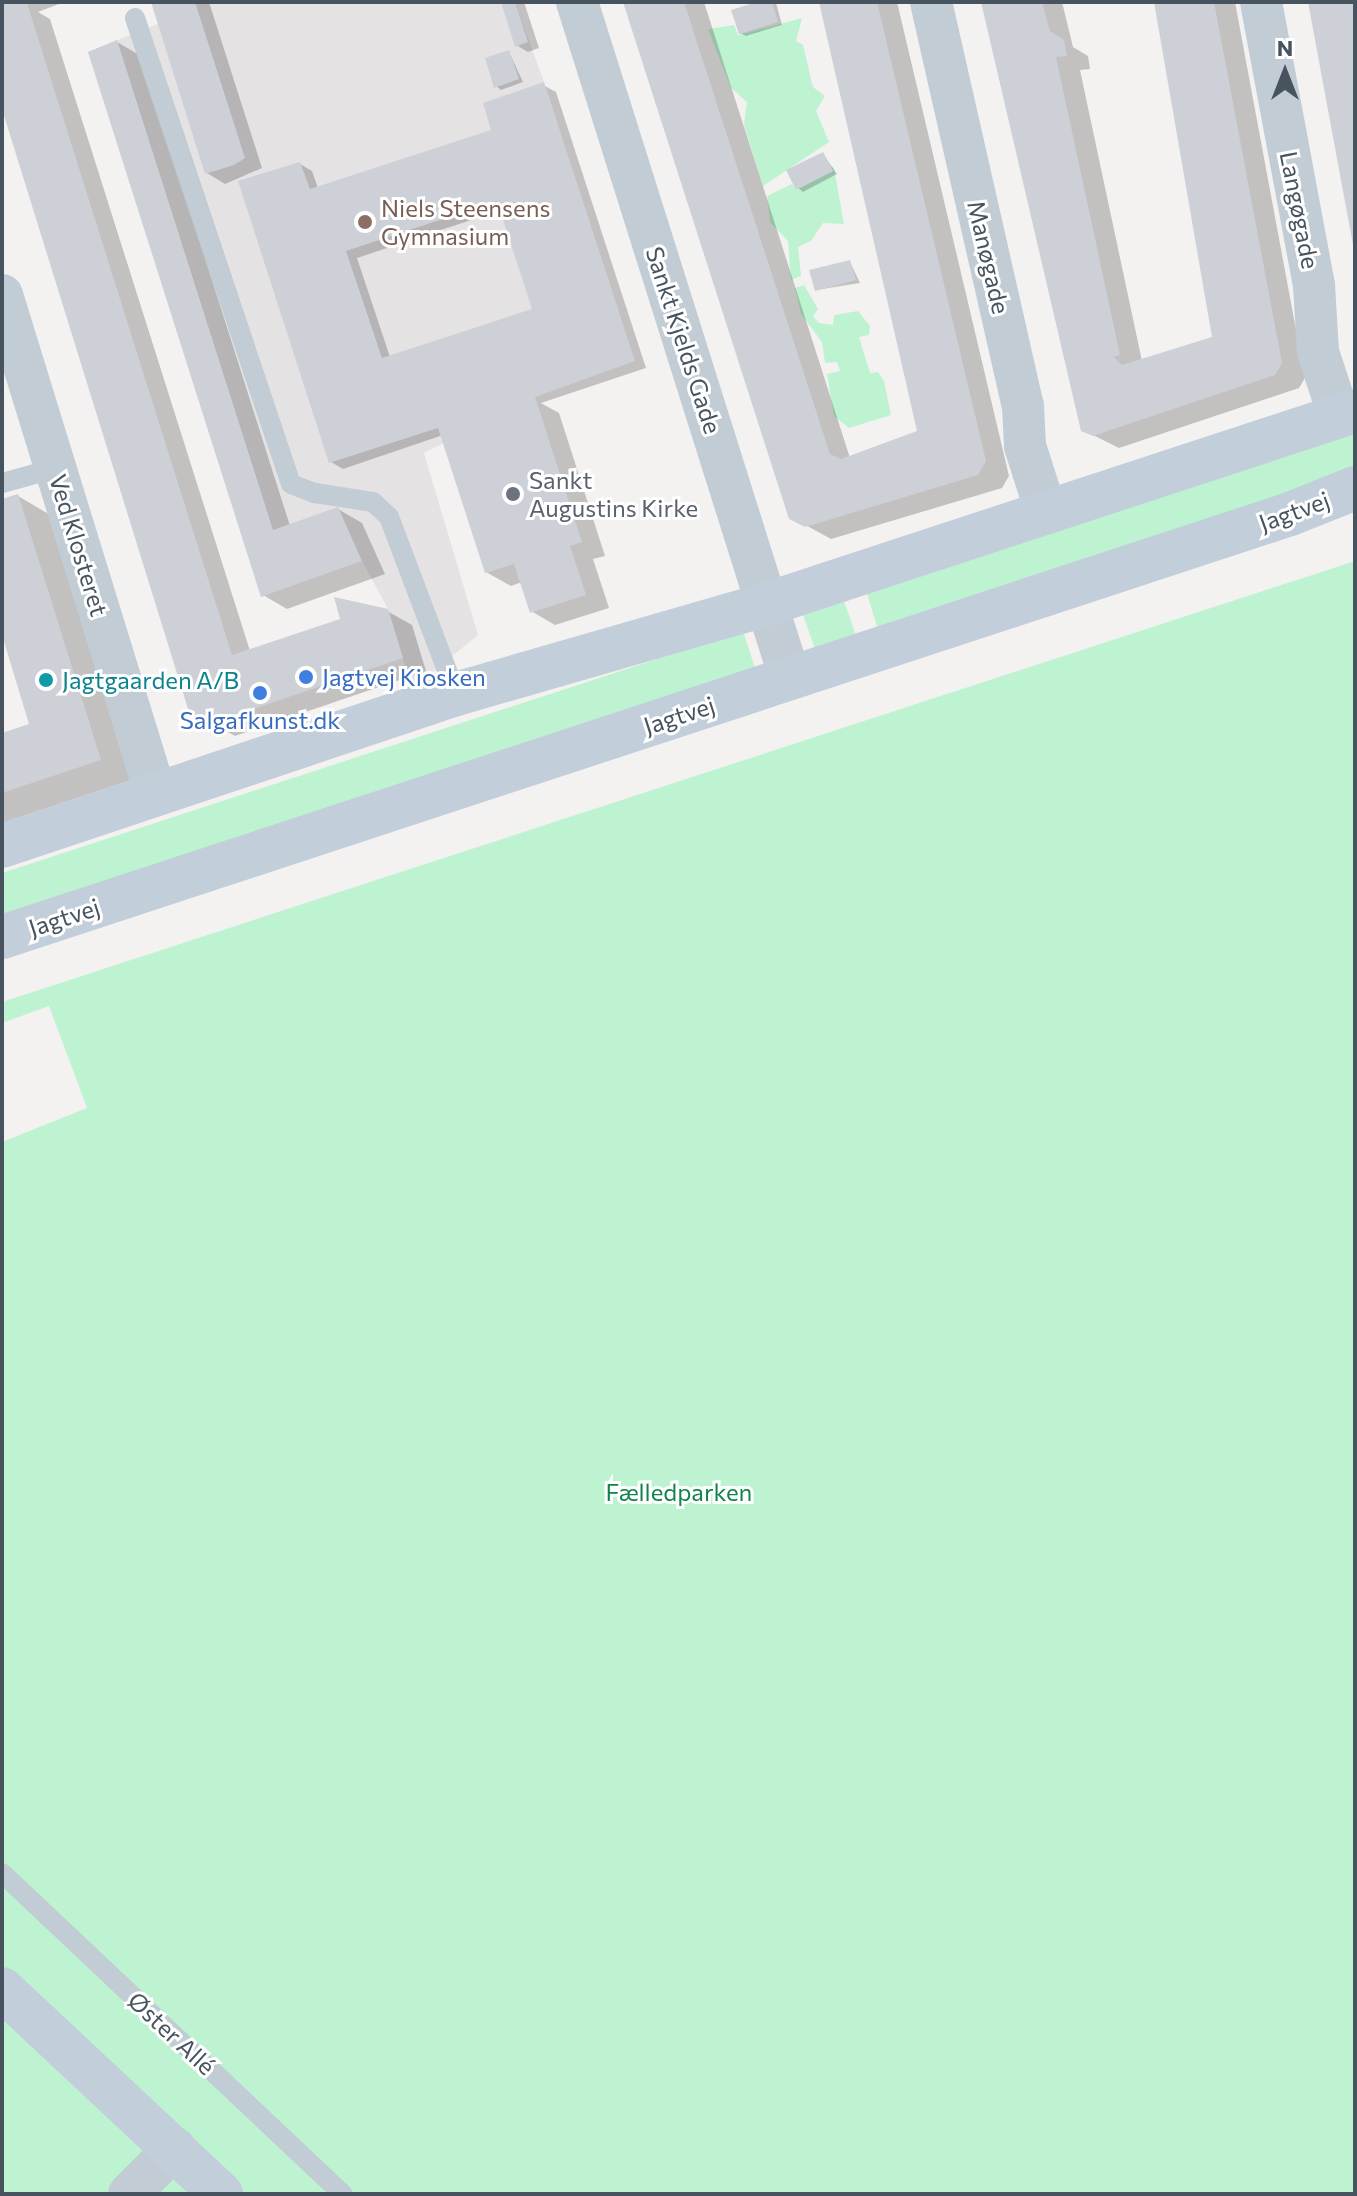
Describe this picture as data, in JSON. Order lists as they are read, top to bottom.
{
  "streets": {
    "street": [
      "Langøgade",
      "Manøgade",
      "Sankt Kjelds Gade",
      "Jagtvej",
      "Ved Klosteret"
    ],
    "lane": ["Øster Allé"]
  },
  "crossings": [
    ["Sankt Kjelds Gade", "Jagtvej"]
  ],
  "parks": ["Fælledparken"],
  "places": [
    "Niels Steensens Gymnasium",
    "Sankt Augustins Kirke",
    "Jagtvej Kiosken",
    "Jagtgaarden A/B",
    "Salgafkunst.dk"
  ],
  "north": "top"
}
